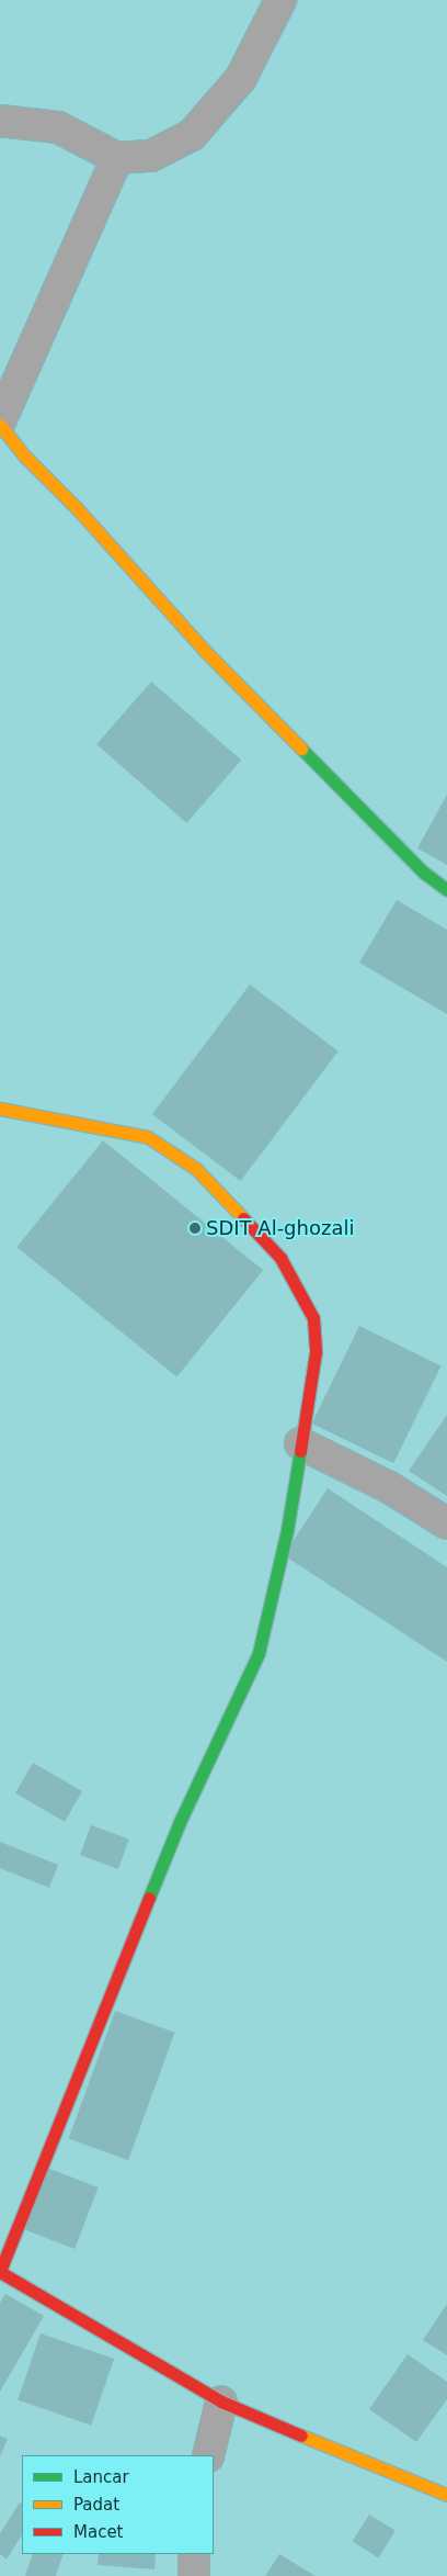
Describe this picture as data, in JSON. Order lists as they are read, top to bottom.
{
  "places": ["SDIT Al-ghozali"],
  "legend": ["Lancar", "Padat", "Macet"]
}
